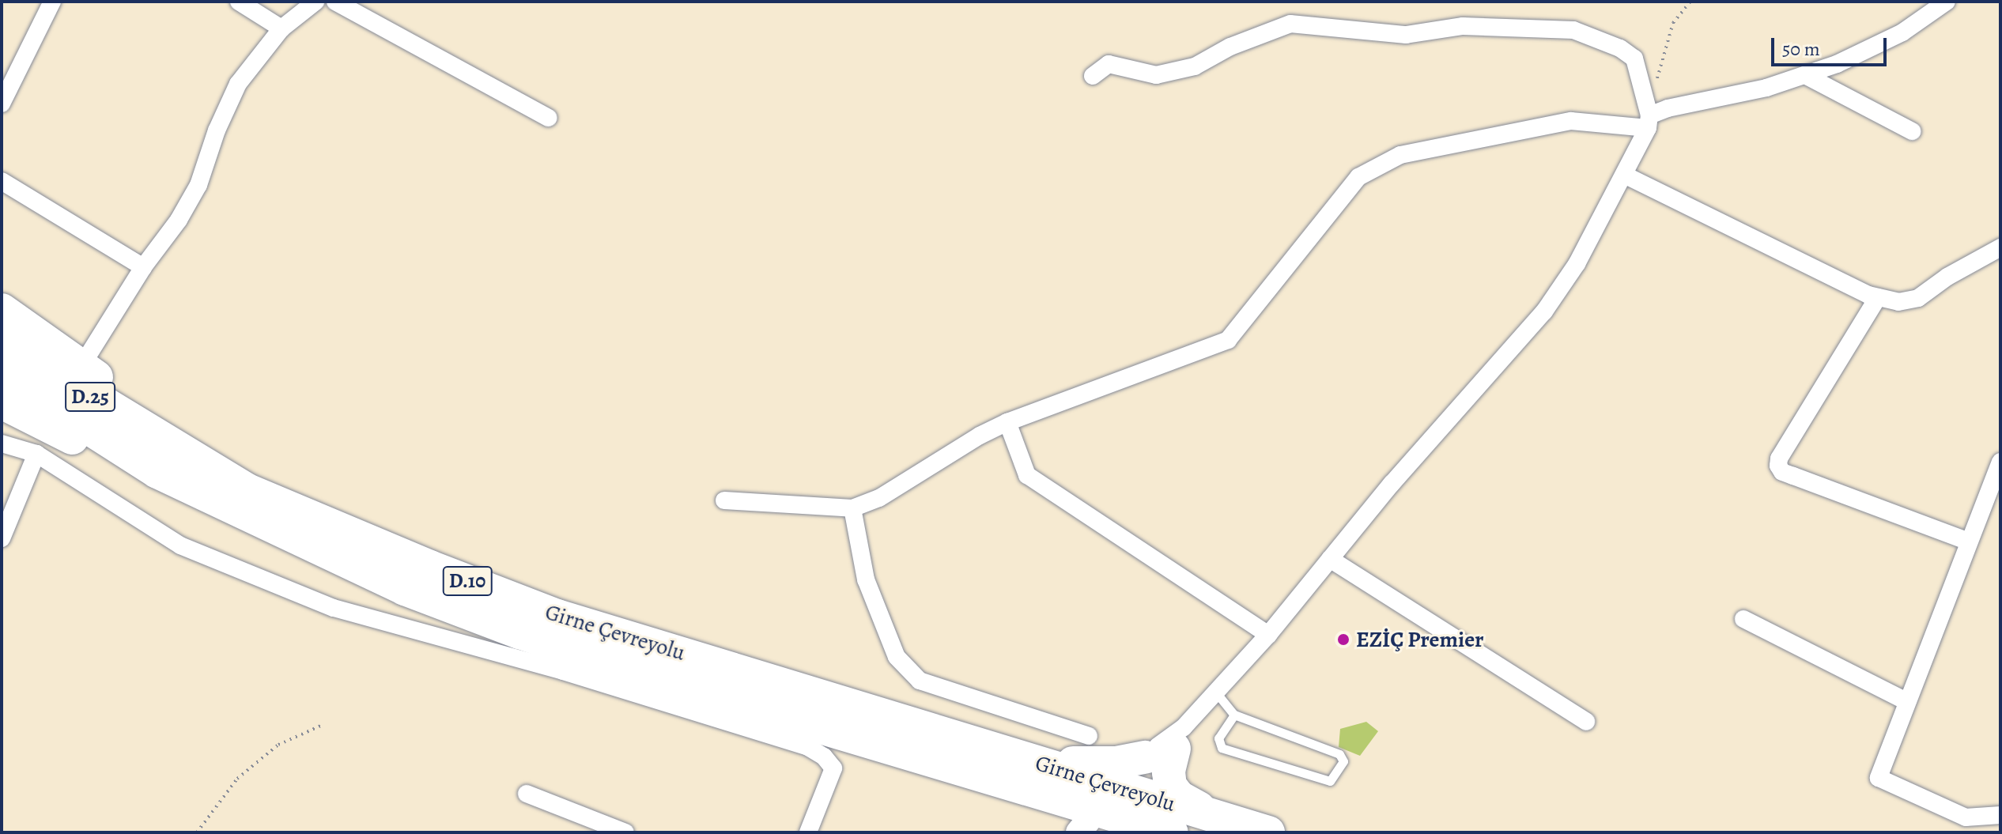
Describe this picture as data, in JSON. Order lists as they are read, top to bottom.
{
  "streets": {
    "highway": ["D.25", "D.10", "Girne Çevreyolu"]
  },
  "crossings": [
    ["D.10", "Girne Çevreyolu"]
  ],
  "places": ["EZİÇ Premier"],
  "scale_bar": "50 m"
}
